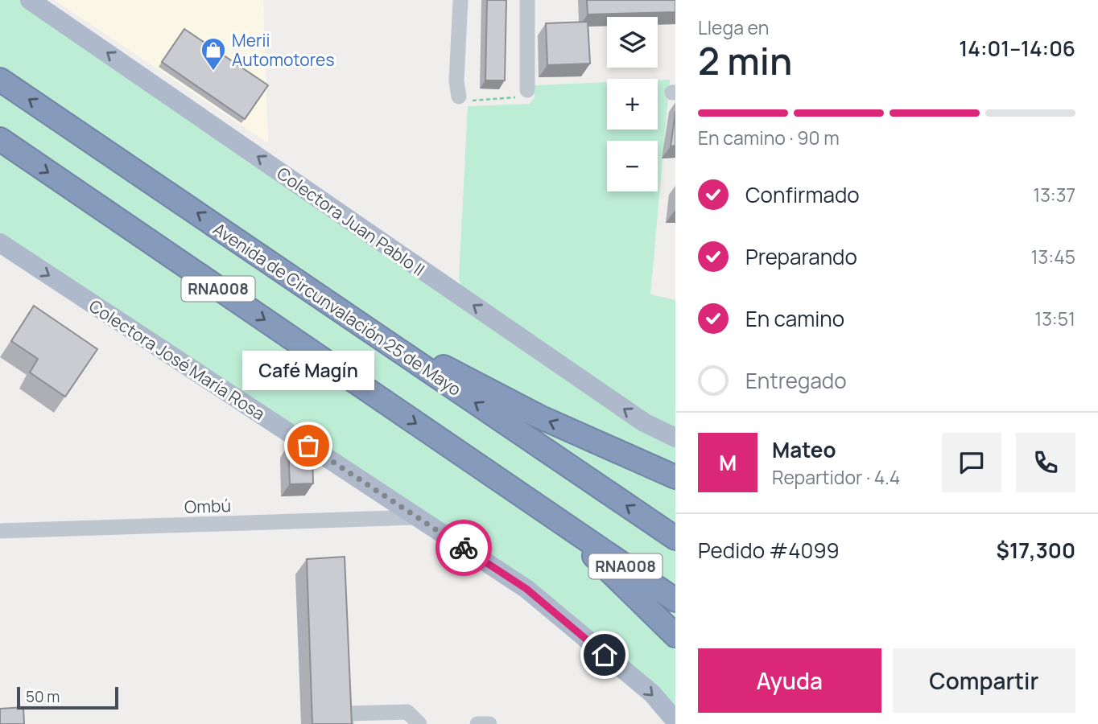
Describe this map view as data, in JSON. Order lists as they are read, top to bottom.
{
  "streets": {
    "highway": ["RNA008", "Avenida de Circunvalación 25 de Mayo"],
    "main road": ["Colectora Juan Pablo II", "Colectora José María Rosa"],
    "street": ["Ombú"]
  },
  "crossings": [
    ["Colectora José María Rosa", "Ombú"]
  ],
  "one_way": ["Colectora Juan Pablo II", "Colectora José María Rosa"],
  "places": {
    "shop": ["Merii Automotores"],
    "other": ["Café Magín"]
  },
  "scale_bar": "50 m",
  "page": {
    "heading": ["2 min", "Llega en", "14:01–14:06"],
    "panel": [
      "Mateo",
      "Repartidor · 4.4",
      "Pedido #4099",
      "$17,300"
    ],
    "map_buttons": ["+", "−"],
    "bar": "En camino · 90 m",
    "list": [
      ["Confirmado", "13:37"],
      ["Preparando", "13:45"],
      ["En camino", "13:51"],
      "Entregado"
    ],
    "bubble": "Café Magín",
    "round": "M",
    "buttons": ["Ayuda", "Compartir"],
    "scale": "50 m"
  }
}
